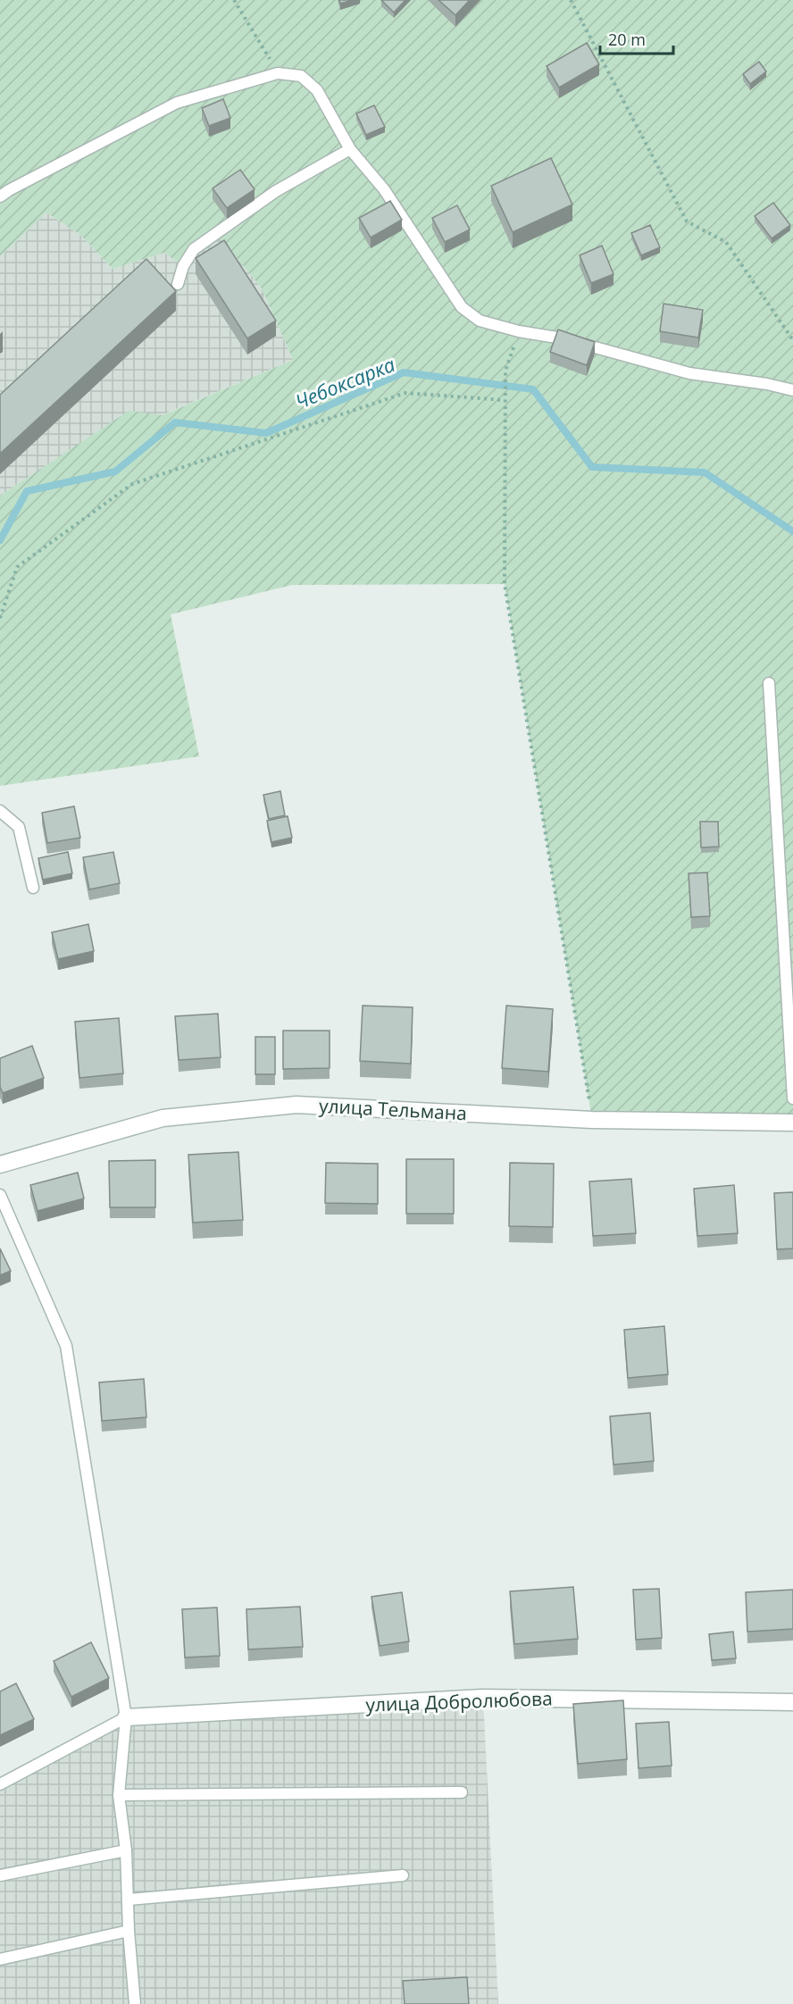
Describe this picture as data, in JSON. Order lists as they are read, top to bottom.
{
  "streets": {
    "street": ["улица Тельмана", "улица Добролюбова"]
  },
  "water": ["Чебоксарка"],
  "scale_bar": "20 m"
}
